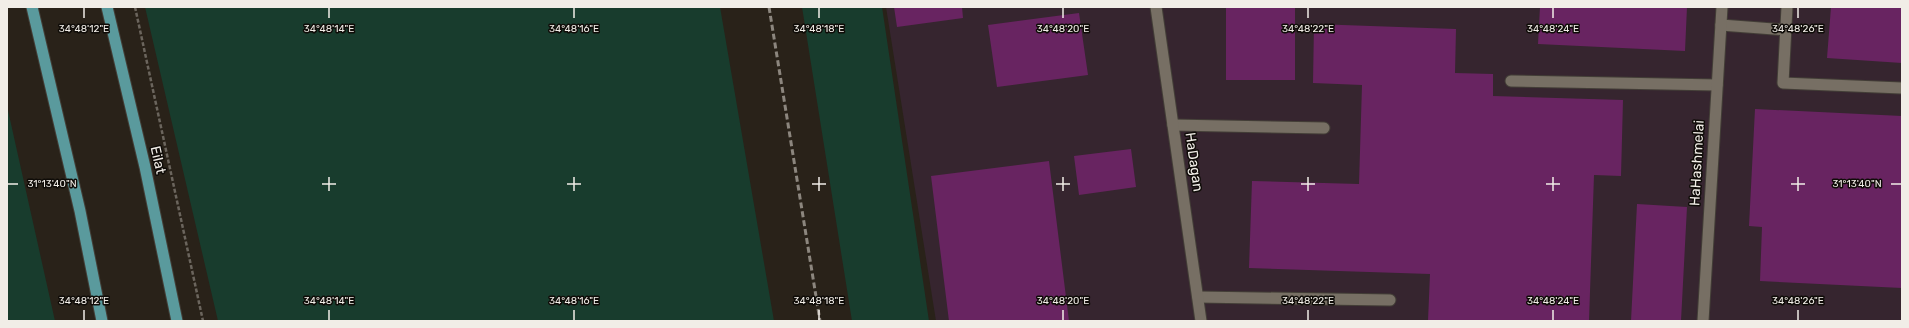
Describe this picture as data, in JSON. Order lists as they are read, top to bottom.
{
  "streets": {
    "main road": ["Eilat"],
    "street": ["HaDagan", "HaHashmelai"]
  },
  "coordinates": [
    "34°48'12\"E",
    "34°48'14\"E",
    "34°48'16\"E",
    "34°48'18\"E",
    "34°48'20\"E",
    "34°48'22\"E",
    "34°48'24\"E",
    "34°48'26\"E",
    "31°13'40\"N"
  ]
}
